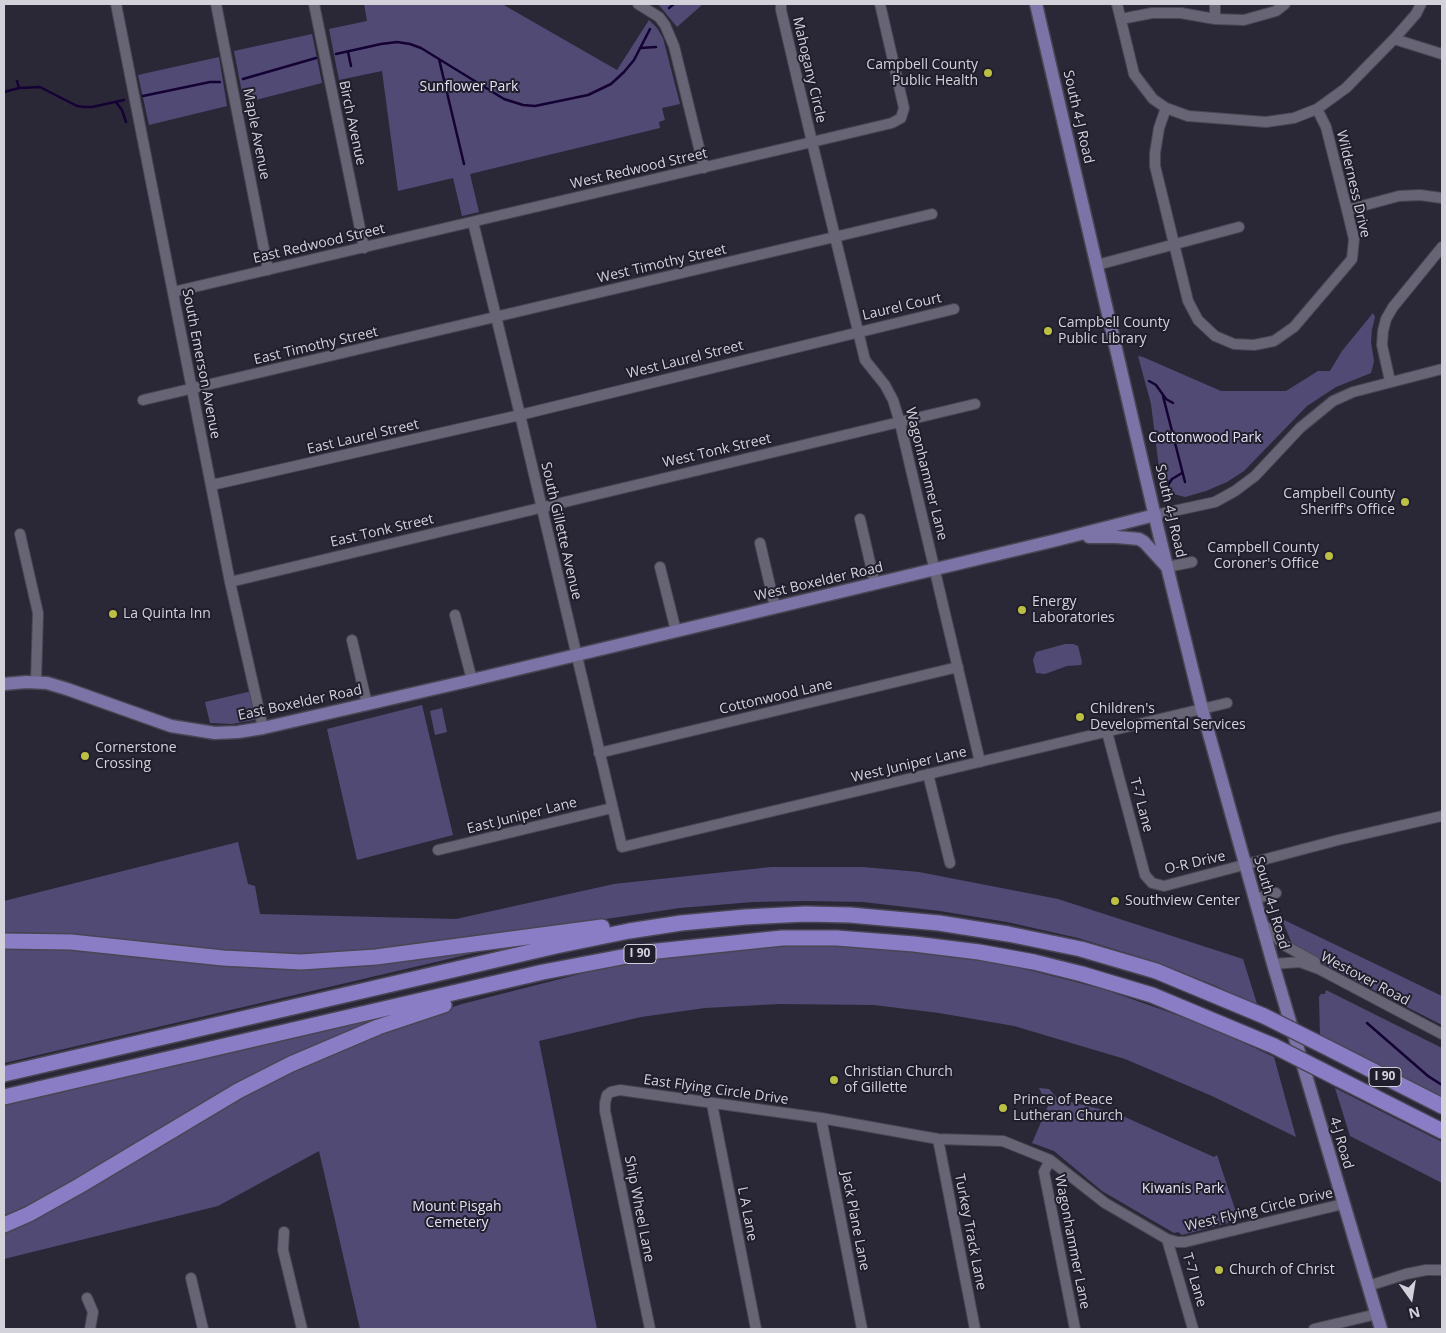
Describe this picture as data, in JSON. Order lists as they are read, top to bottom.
{
  "streets": {
    "highway": ["I 90"],
    "main road": [
      "South 4-J Road",
      "West Boxelder Road",
      "East Boxelder Road",
      "4-J Road"
    ],
    "street": [
      "Mahogany Circle",
      "Birch Avenue",
      "Maple Avenue",
      "West Redwood Street",
      "Wilderness Drive",
      "East Redwood Street",
      "West Timothy Street",
      "Laurel Court",
      "East Timothy Street",
      "West Laurel Street",
      "South Emerson Avenue",
      "East Laurel Street",
      "West Tonk Street",
      "Wagonhammer Lane",
      "East Tonk Street",
      "South Gillette Avenue",
      "Cottonwood Lane",
      "West Juniper Lane",
      "T-7 Lane",
      "East Juniper Lane",
      "O-R Drive",
      "Westover Road",
      "East Flying Circle Drive",
      "Ship Wheel Lane",
      "West Flying Circle Drive",
      "L A Lane",
      "Jack Plane Lane",
      "Turkey Track Lane"
    ]
  },
  "crossings": [
    ["Mahogany Circle", "West Redwood Street"],
    ["Mahogany Circle", "Wagonhammer Lane"],
    ["South 4-J Road", "West Juniper Lane"],
    ["South 4-J Road", "O-R Drive"],
    ["South 4-J Road", "Westover Road"],
    ["South 4-J Road", "4-J Road"],
    ["Birch Avenue", "East Redwood Street"],
    ["Maple Avenue", "East Redwood Street"],
    ["West Redwood Street", "East Redwood Street"],
    ["West Redwood Street", "Wagonhammer Lane"],
    ["West Redwood Street", "South Gillette Avenue"],
    ["East Redwood Street", "South Emerson Avenue"],
    ["East Redwood Street", "South Gillette Avenue"],
    ["West Timothy Street", "East Timothy Street"],
    ["West Timothy Street", "Wagonhammer Lane"],
    ["West Timothy Street", "South Gillette Avenue"],
    ["Laurel Court", "West Laurel Street"],
    ["Laurel Court", "Wagonhammer Lane"],
    ["East Timothy Street", "South Emerson Avenue"],
    ["East Timothy Street", "South Gillette Avenue"],
    ["West Laurel Street", "East Laurel Street"],
    ["West Laurel Street", "Wagonhammer Lane"],
    ["West Laurel Street", "South Gillette Avenue"],
    ["South Emerson Avenue", "East Laurel Street"],
    ["South Emerson Avenue", "East Tonk Street"],
    ["South Emerson Avenue", "East Boxelder Road"],
    ["East Laurel Street", "South Gillette Avenue"],
    ["West Tonk Street", "Wagonhammer Lane"],
    ["West Tonk Street", "East Tonk Street"],
    ["West Tonk Street", "South Gillette Avenue"],
    ["Wagonhammer Lane", "West Boxelder Road"],
    ["Wagonhammer Lane", "Cottonwood Lane"],
    ["Wagonhammer Lane", "West Juniper Lane"],
    ["Wagonhammer Lane", "West Flying Circle Drive"],
    ["East Tonk Street", "South Gillette Avenue"],
    ["South Gillette Avenue", "West Boxelder Road"],
    ["South Gillette Avenue", "Cottonwood Lane"],
    ["South Gillette Avenue", "East Boxelder Road"],
    ["South Gillette Avenue", "West Juniper Lane"],
    ["South Gillette Avenue", "East Juniper Lane"],
    ["West Boxelder Road", "East Boxelder Road"],
    ["West Juniper Lane", "T-7 Lane"],
    ["T-7 Lane", "O-R Drive"],
    ["T-7 Lane", "West Flying Circle Drive"],
    ["Westover Road", "4-J Road"],
    ["East Flying Circle Drive", "Ship Wheel Lane"],
    ["East Flying Circle Drive", "West Flying Circle Drive"],
    ["East Flying Circle Drive", "L A Lane"],
    ["East Flying Circle Drive", "Jack Plane Lane"],
    ["4-J Road", "West Flying Circle Drive"],
    ["West Flying Circle Drive", "Jack Plane Lane"],
    ["West Flying Circle Drive", "Turkey Track Lane"]
  ],
  "parks": [
    "Sunflower Park",
    "Cottonwood Park",
    "Kiwanis Park",
    "Mount Pisgah Cemetery"
  ],
  "places": [
    "Campbell County Public Health",
    "Campbell County Public Library",
    "Campbell County Sheriff's Office",
    "Campbell County Coroner's Office",
    "Energy Laboratories",
    "La Quinta Inn",
    "Children's Developmental Services",
    "Cornerstone Crossing",
    "Southview Center",
    "Christian Church of Gillette",
    "Prince of Peace Lutheran Church",
    "Church of Christ"
  ],
  "north": "bottom"
}
